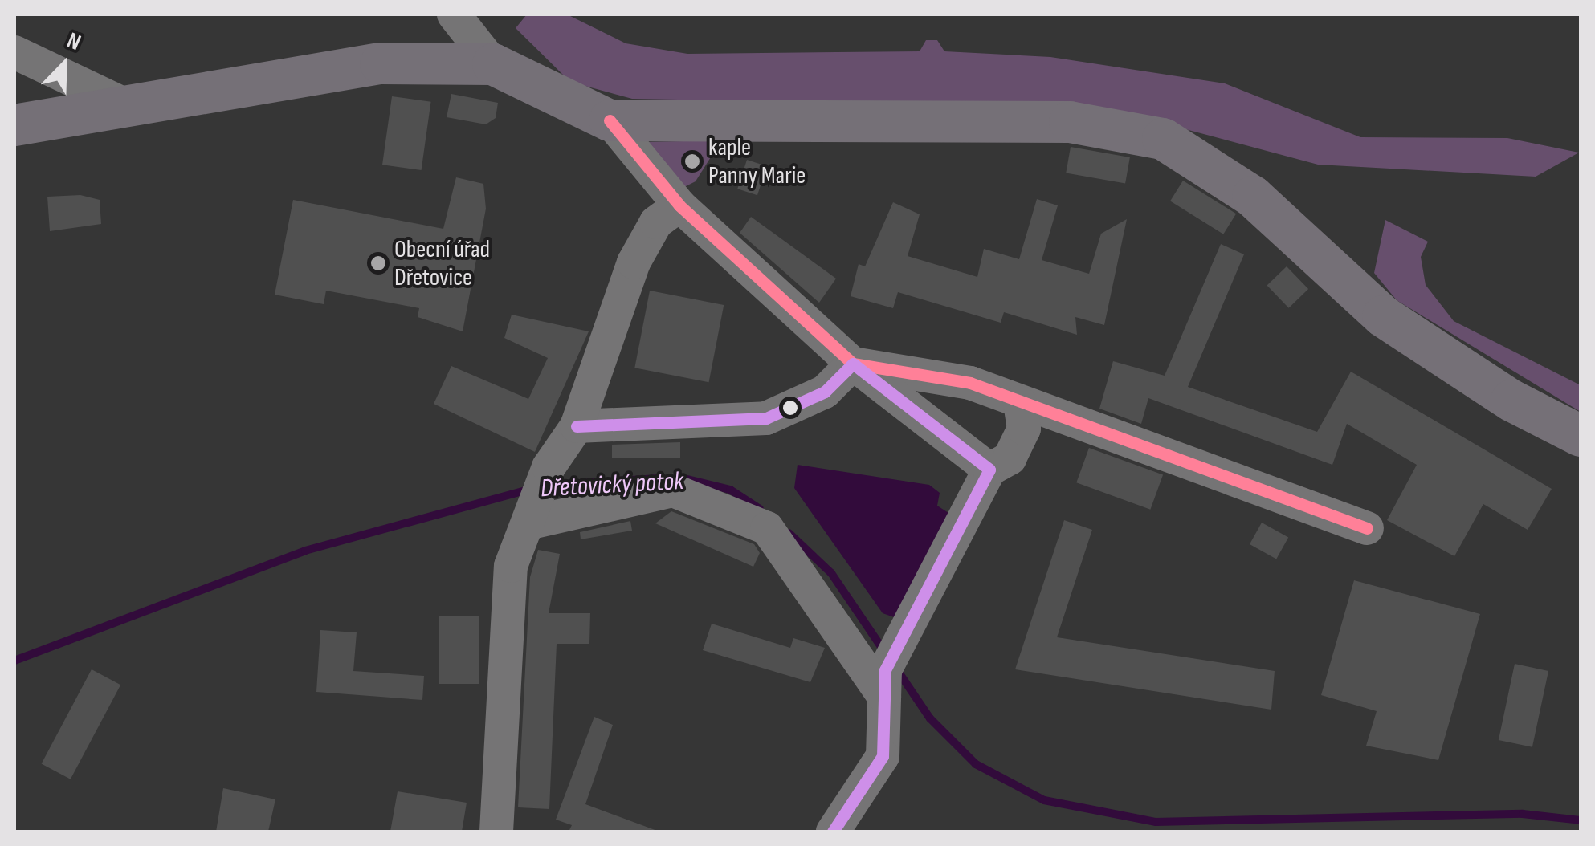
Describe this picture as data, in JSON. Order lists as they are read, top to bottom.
{
  "water": ["Dřetovický potok"],
  "places": ["kaple Panny Marie", "Obecní úřad Dřetovice"],
  "north": "top right"
}
